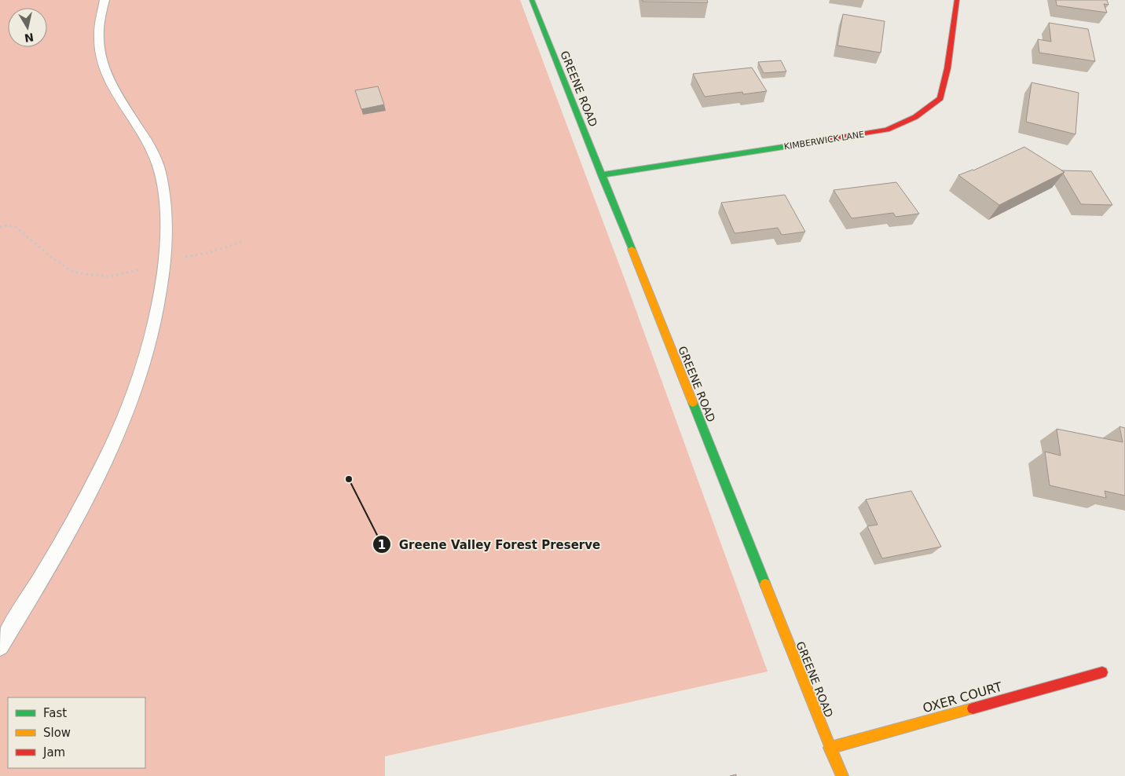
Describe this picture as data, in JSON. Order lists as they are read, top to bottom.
{
  "streets": {
    "street": ["GREENE ROAD", "KIMBERWICK LANE", "OXER COURT"]
  },
  "crossings": [
    ["GREENE ROAD", "KIMBERWICK LANE"],
    ["GREENE ROAD", "OXER COURT"]
  ],
  "places": ["Greene Valley Forest Preserve"],
  "legend": ["Fast", "Slow", "Jam"],
  "north": "bottom"
}
